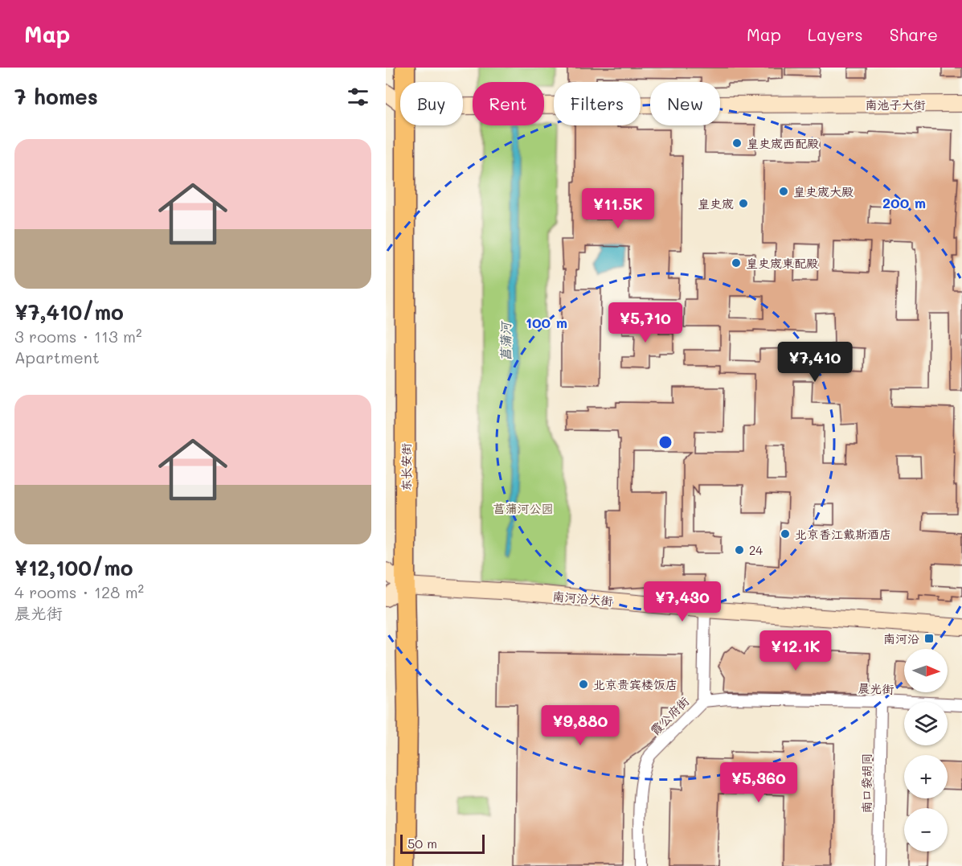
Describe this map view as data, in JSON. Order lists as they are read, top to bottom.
{
  "streets": {
    "highway": ["东长安街"],
    "street": [
      "南池子大街",
      "南河沿大街",
      "晨光街",
      "霞公府街",
      "南口袋胡同"
    ]
  },
  "crossings": [
    ["东长安街", "南河沿大街"],
    ["南河沿大街", "霞公府街"],
    ["晨光街", "霞公府街"],
    ["晨光街", "南口袋胡同"]
  ],
  "water": ["菖蒲河"],
  "parks": ["菖蒲河公园"],
  "places": {
    "other": [
      "皇史宬西配殿",
      "皇史宬大殿",
      "皇史宬",
      "皇史宬東配殿",
      "北京香江戴斯酒店",
      "24",
      "北京贵宾楼饭店"
    ],
    "transit": ["南河沿"]
  },
  "scale_bar": "50 m",
  "north": "right",
  "page": {
    "header": "Map",
    "nav": ["Map", "Layers", "Share"],
    "heading": "7 homes",
    "chip": [
      "Buy",
      "Rent",
      "Filters",
      "New"
    ],
    "list": [
      {
        "name": "¥7,410/mo",
        "note": "3 rooms · 113 m² · Apartment"
      },
      {
        "name": "¥12,100/mo",
        "note": "4 rooms · 128 m² · 晨光街"
      }
    ],
    "price": [
      "¥11.5K",
      "¥5,710",
      "¥7,410",
      "¥7,430",
      "¥12.1K",
      "¥9,880",
      "¥5,360"
    ],
    "map_buttons": ["+", "−"],
    "scale": "50 m"
  },
  "rings": ["200 m", "100 m"]
}
